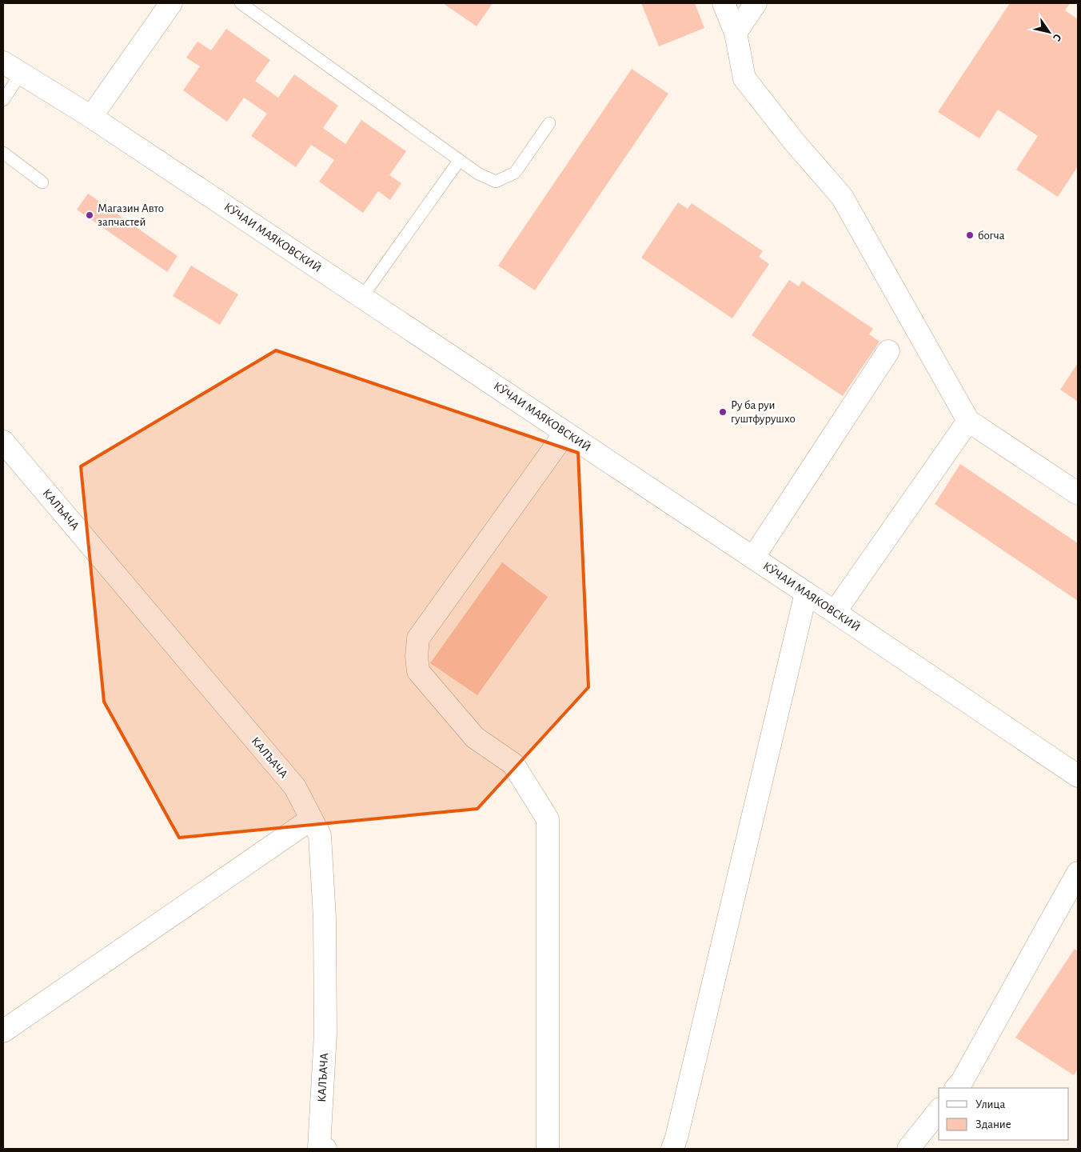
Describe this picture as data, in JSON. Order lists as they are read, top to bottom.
{
  "streets": {
    "street": ["КӮЧАИ МАЯКОВСКИЙ", "КАЛЪАЧА"]
  },
  "places": ["Магазин Авто запчастей", "богча", "Ру ба руи гуштфурушхо"],
  "legend": ["Улица", "Здание"],
  "north": "bottom right"
}
